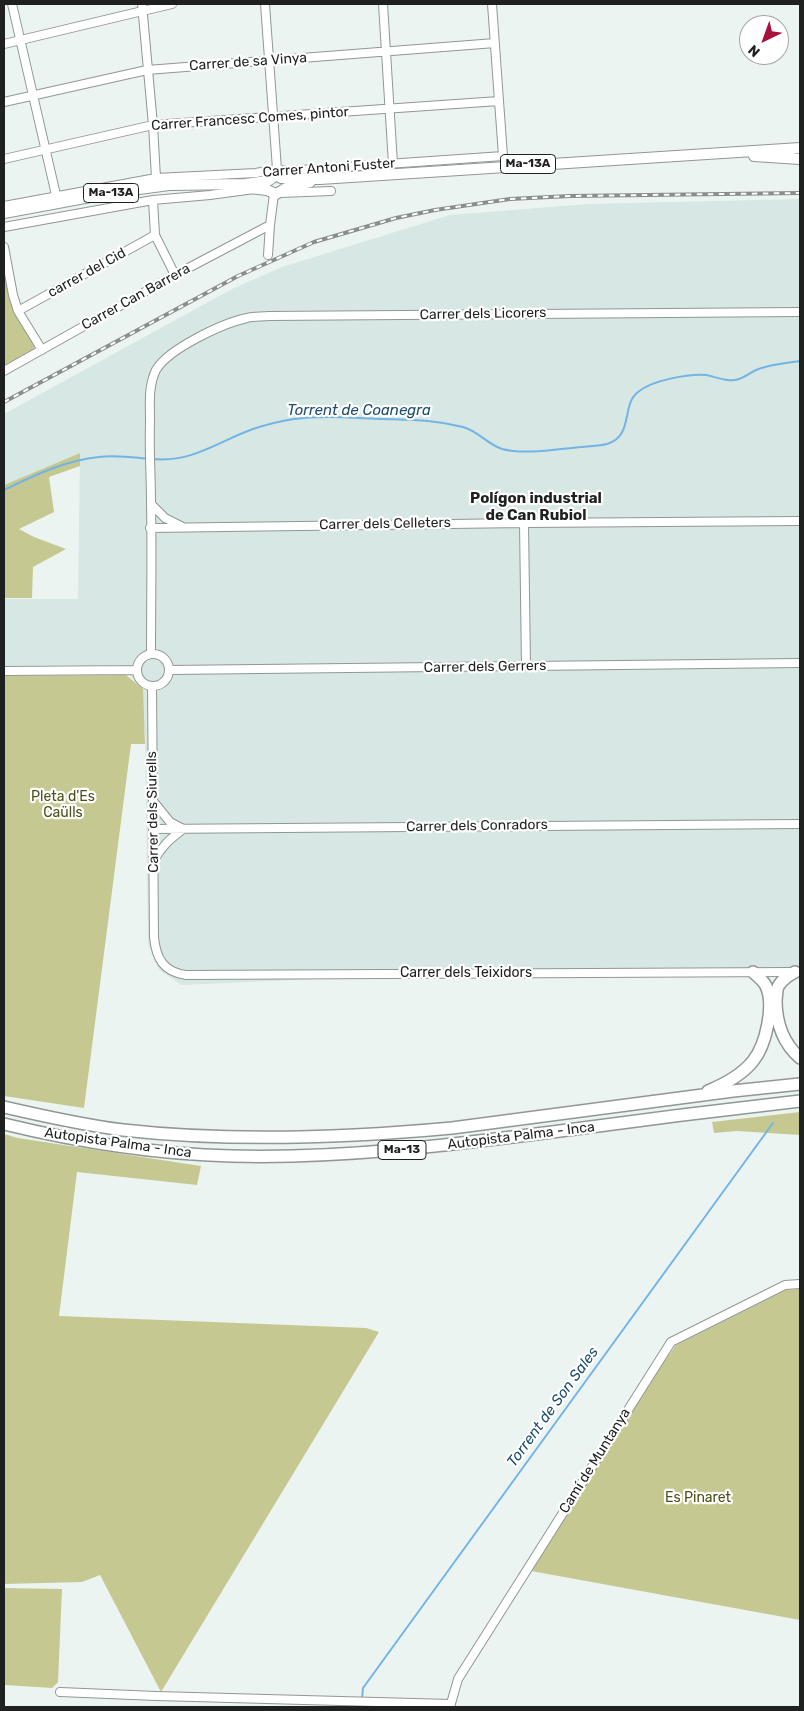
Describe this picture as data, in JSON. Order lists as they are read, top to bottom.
{
  "streets": {
    "highway": ["Autopista Palma - Inca", "Ma-13"],
    "main road": ["Ma-13A"],
    "street": [
      "Carrer de sa Vinya",
      "Carrer Francesc Comes, pintor",
      "Carrer Antoni Fuster",
      "carrer del Cid",
      "Carrer Can Barrera",
      "Carrer dels Licorers",
      "Carrer dels Celleters",
      "Carrer dels Gerrers",
      "Carrer dels Siurells",
      "Carrer dels Conradors",
      "Carrer dels Teixidors",
      "Camí de Muntanya"
    ]
  },
  "crossings": [
    ["Carrer de sa Vinya", "Carrer Antoni Fuster"],
    ["Carrer Francesc Comes, pintor", "Carrer Antoni Fuster"],
    ["Ma-13A", "Carrer Antoni Fuster"],
    ["Carrer dels Gerrers", "Carrer dels Siurells"],
    ["Carrer dels Siurells", "Carrer dels Conradors"],
    ["Carrer dels Siurells", "Carrer dels Teixidors"]
  ],
  "districts": ["Polígon industrial de Can Rubiol"],
  "water": ["Torrent de Coanegra", "Torrent de Son Sales"],
  "parks": ["Pleta d'Es Caülls", "Es Pinaret"],
  "north": "bottom left"
}
